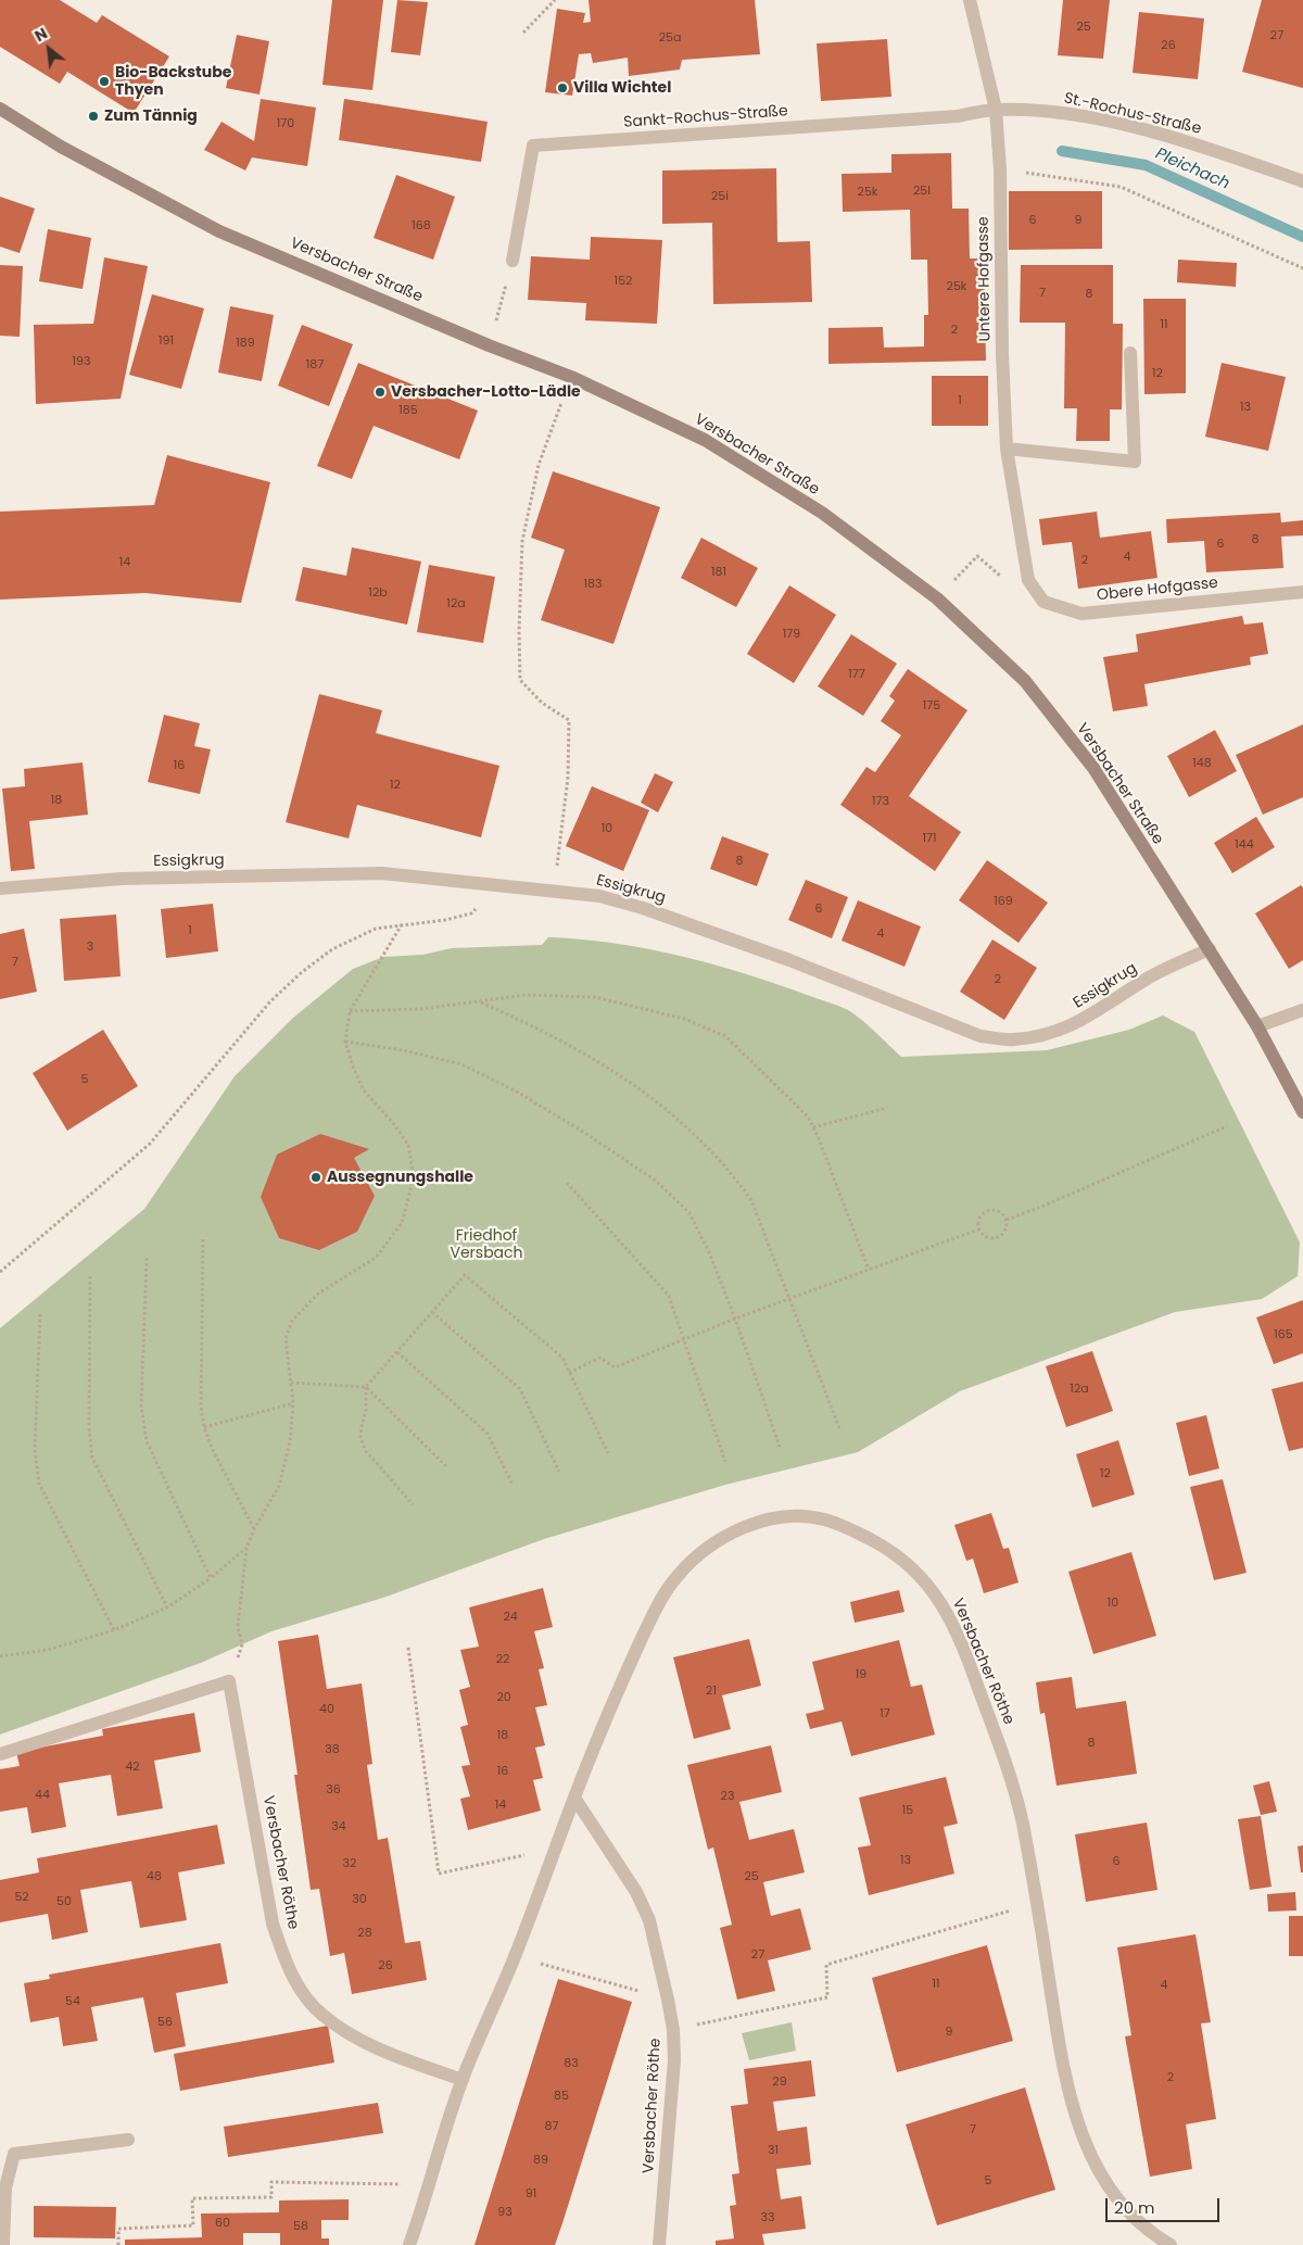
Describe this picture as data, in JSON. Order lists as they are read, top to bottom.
{
  "streets": {
    "main road": ["Versbacher Straße"],
    "street": [
      "St.-Rochus-Straße",
      "Sankt-Rochus-Straße",
      "Untere Hofgasse",
      "Obere Hofgasse",
      "Essigkrug",
      "Versbacher Röthe"
    ]
  },
  "crossings": [
    ["St.-Rochus-Straße", "Sankt-Rochus-Straße"],
    ["St.-Rochus-Straße", "Untere Hofgasse"],
    ["Sankt-Rochus-Straße", "Untere Hofgasse"],
    ["Versbacher Straße", "Essigkrug"],
    ["Untere Hofgasse", "Obere Hofgasse"]
  ],
  "water": ["Pleichach"],
  "parks": ["Friedhof Versbach"],
  "places": [
    "Bio-Backstube Thyen",
    "Villa Wichtel",
    "Zum Tännig",
    "Versbacher-Lotto-Lädle",
    "Aussegnungshalle"
  ],
  "house_numbers": [
    "25",
    "27",
    "25a",
    "26",
    "170",
    "25l",
    "25k",
    "25i",
    "6",
    "9",
    "168",
    "152",
    "25k",
    "7",
    "8",
    "11",
    "2",
    "191",
    "189",
    "193",
    "187",
    "12",
    "1",
    "13",
    "185",
    "8",
    "6",
    "4",
    "2",
    "14",
    "181",
    "183",
    "12b",
    "12a",
    "179",
    "177",
    "175",
    "148",
    "16",
    "12",
    "18",
    "173",
    "10",
    "171",
    "144",
    "8",
    "169",
    "6",
    "1",
    "4",
    "3",
    "7",
    "2",
    "5",
    "165",
    "12a",
    "12",
    "10",
    "24",
    "22",
    "19",
    "21",
    "20",
    "40",
    "17",
    "18",
    "8",
    "38",
    "42",
    "16",
    "36",
    "44",
    "23",
    "14",
    "15",
    "34",
    "13",
    "6",
    "32",
    "48",
    "25",
    "52",
    "30",
    "50",
    "28",
    "27",
    "26",
    "11",
    "4",
    "54",
    "56",
    "9",
    "83",
    "2",
    "29",
    "85",
    "87",
    "7",
    "31",
    "89",
    "5",
    "91",
    "93",
    "33",
    "60",
    "58"
  ],
  "scale_bar": "20 m",
  "north": "top left"
}
